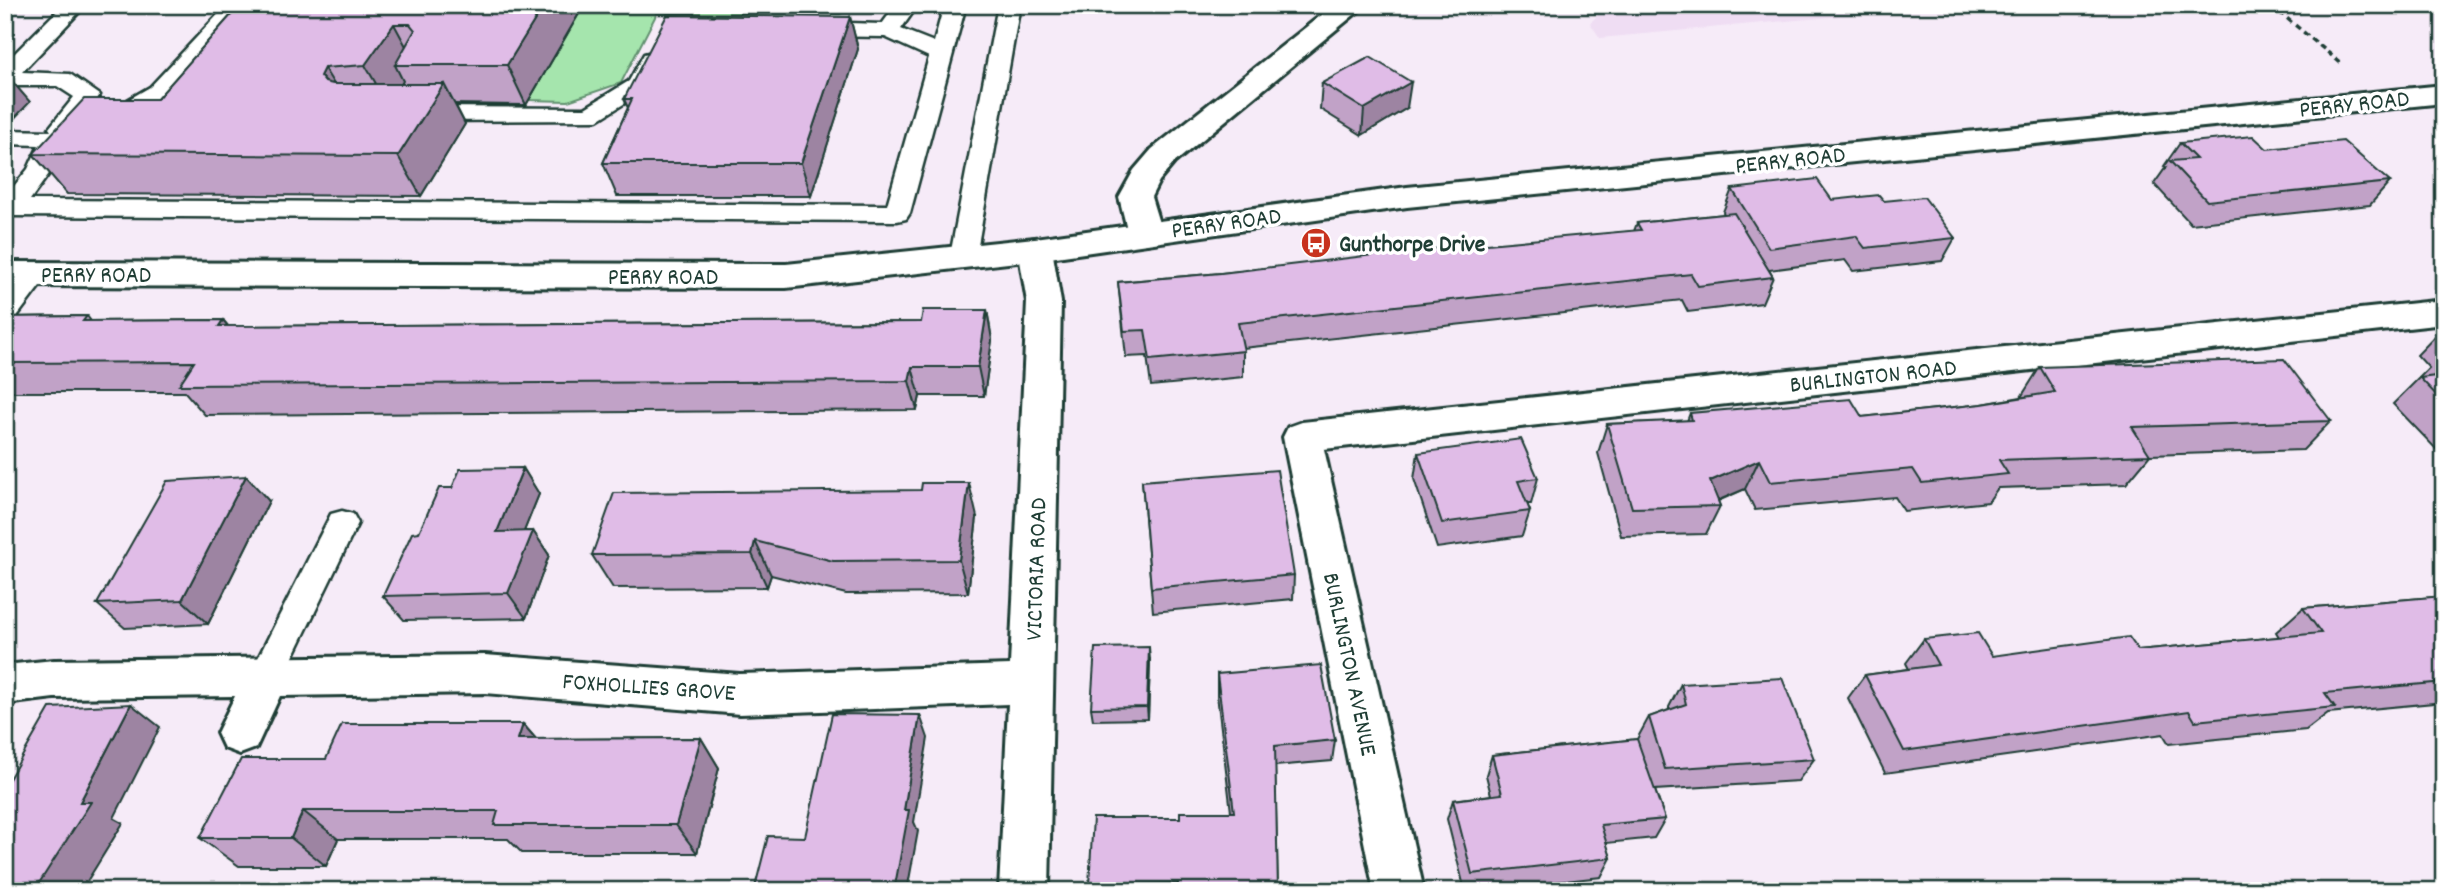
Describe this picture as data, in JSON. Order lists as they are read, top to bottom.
{
  "streets": {
    "street": [
      "PERRY ROAD",
      "BURLINGTON ROAD",
      "VICTORIA ROAD",
      "BURLINGTON AVENUE",
      "FOXHOLLIES GROVE"
    ]
  },
  "crossings": [
    ["PERRY ROAD", "VICTORIA ROAD"],
    ["BURLINGTON ROAD", "BURLINGTON AVENUE"],
    ["VICTORIA ROAD", "FOXHOLLIES GROVE"]
  ],
  "places": {
    "bus stop": ["Gunthorpe Drive"]
  }
}
